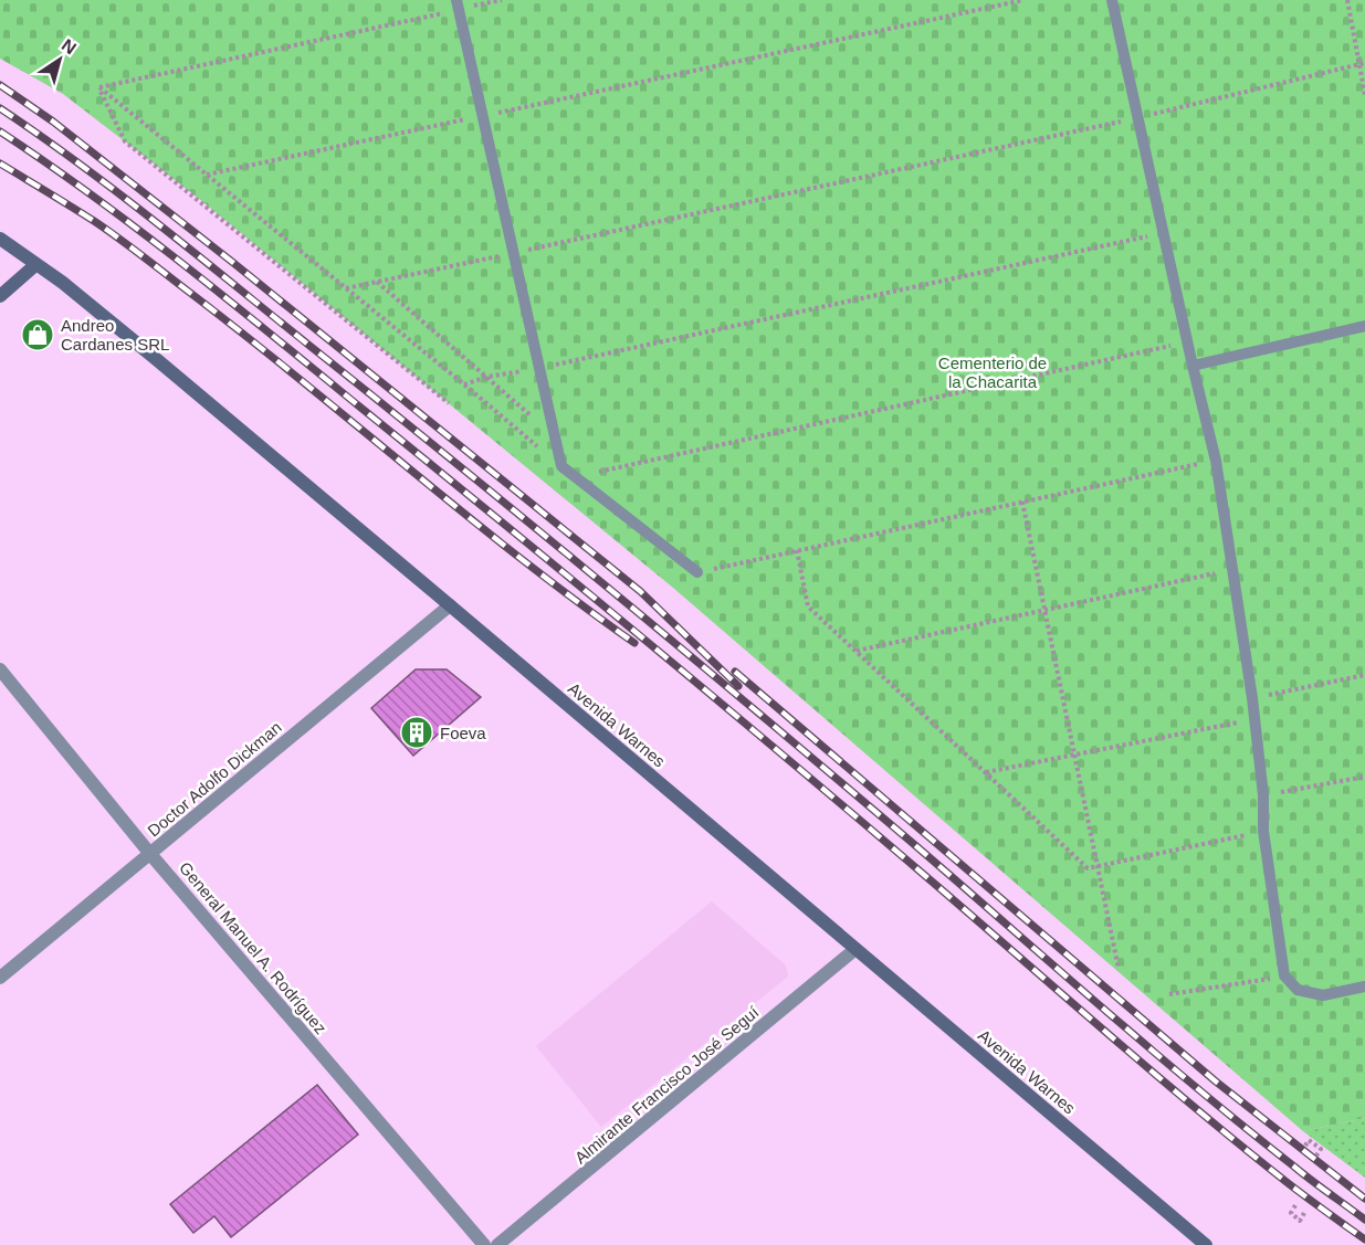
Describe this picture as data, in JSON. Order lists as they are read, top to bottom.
{
  "streets": {
    "main road": ["Avenida Warnes"],
    "street": ["Doctor Adolfo Dickman", "General Manuel A. Rodríguez", "Almirante Francisco José Seguí"]
  },
  "crossings": [
    ["Avenida Warnes", "Doctor Adolfo Dickman"],
    ["Avenida Warnes", "Almirante Francisco José Seguí"],
    ["Doctor Adolfo Dickman", "General Manuel A. Rodríguez"]
  ],
  "parks": ["Cementerio de la Chacarita"],
  "places": {
    "shop": ["Andreo Cardanes SRL"],
    "building": ["Foeva"]
  },
  "north": "top right"
}
